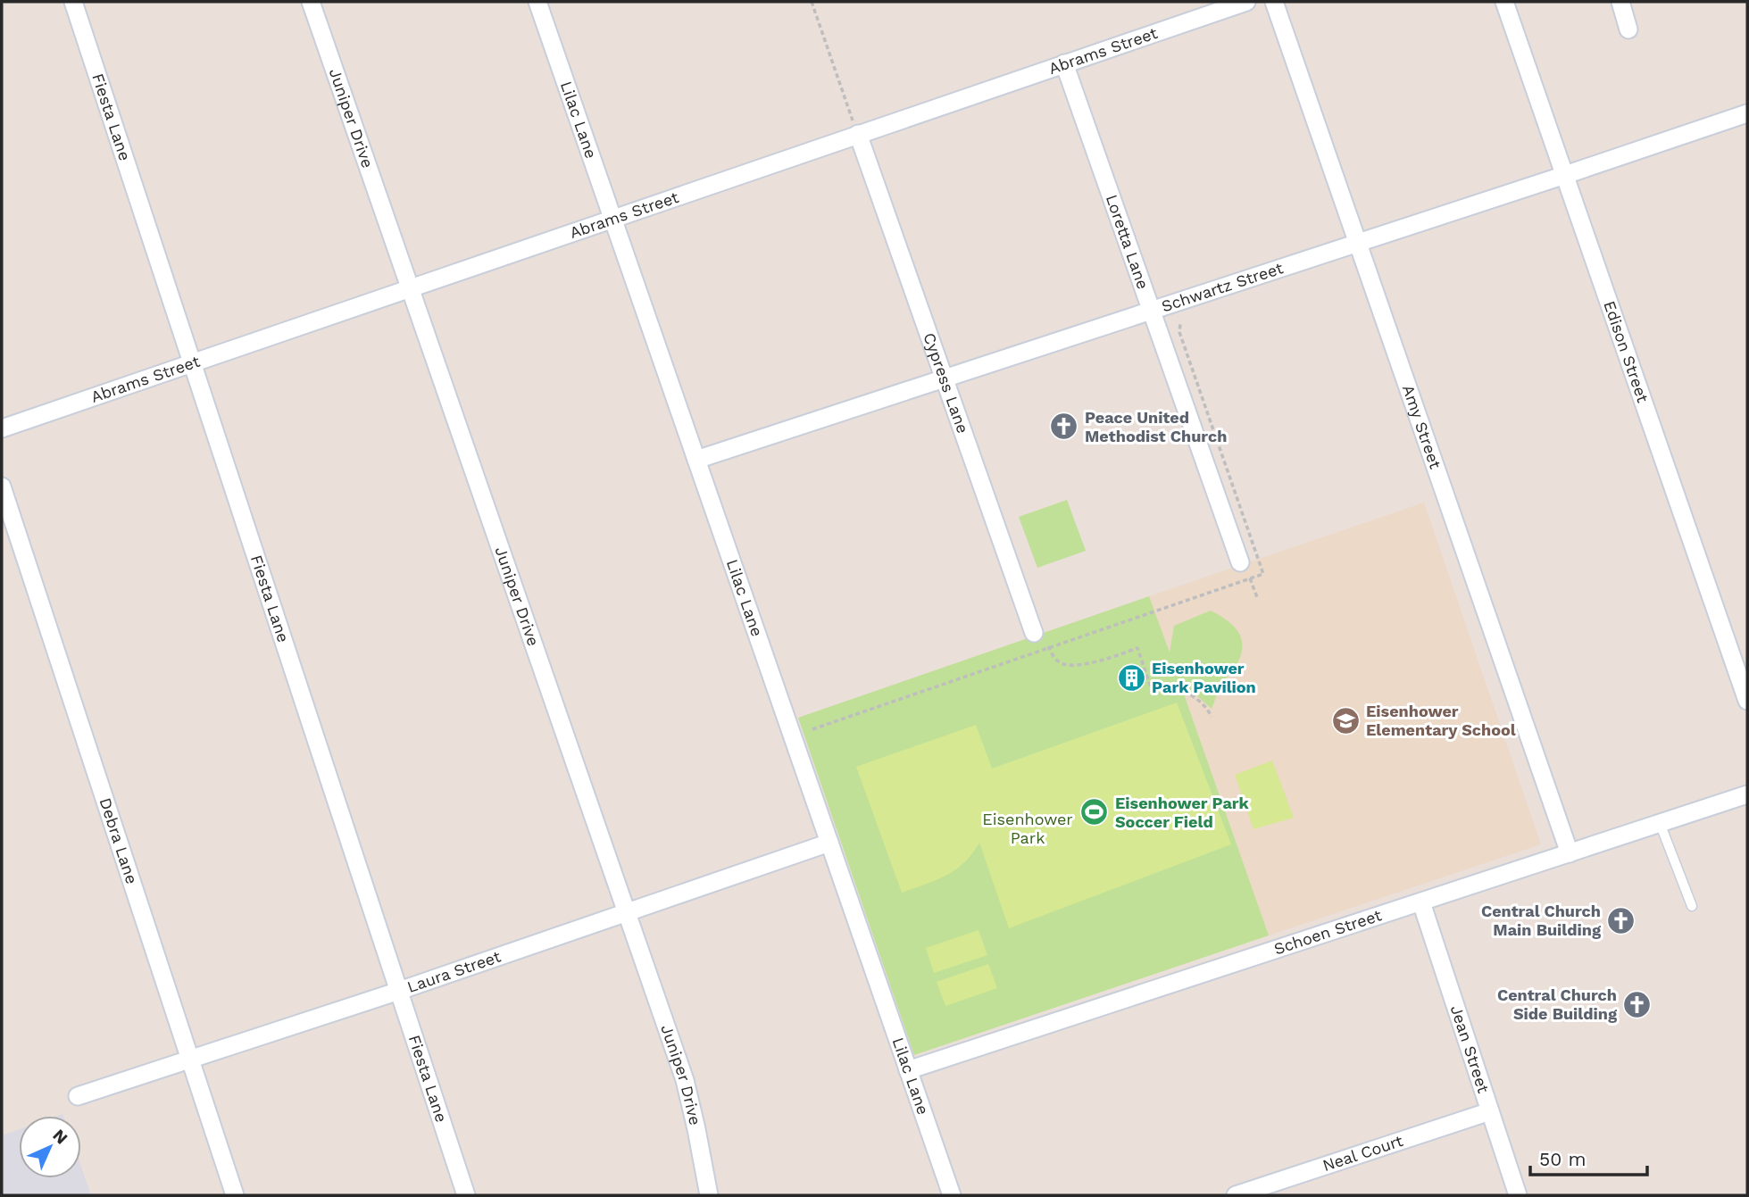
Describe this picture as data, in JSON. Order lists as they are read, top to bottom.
{
  "streets": {
    "street": [
      "Abrams Street",
      "Fiesta Lane",
      "Juniper Drive",
      "Lilac Lane",
      "Loretta Lane",
      "Schwartz Street",
      "Edison Street",
      "Cypress Lane",
      "Amy Street",
      "Debra Lane",
      "Schoen Street",
      "Laura Street",
      "Jean Street",
      "Neal Court"
    ]
  },
  "crossings": [
    ["Abrams Street", "Fiesta Lane"],
    ["Abrams Street", "Juniper Drive"],
    ["Abrams Street", "Lilac Lane"],
    ["Abrams Street", "Loretta Lane"],
    ["Abrams Street", "Cypress Lane"],
    ["Fiesta Lane", "Laura Street"],
    ["Juniper Drive", "Laura Street"],
    ["Lilac Lane", "Schwartz Street"],
    ["Lilac Lane", "Schoen Street"],
    ["Lilac Lane", "Laura Street"],
    ["Loretta Lane", "Schwartz Street"],
    ["Schwartz Street", "Edison Street"],
    ["Schwartz Street", "Cypress Lane"],
    ["Schwartz Street", "Amy Street"],
    ["Amy Street", "Schoen Street"],
    ["Debra Lane", "Laura Street"],
    ["Schoen Street", "Jean Street"],
    ["Jean Street", "Neal Court"]
  ],
  "parks": ["Eisenhower Park"],
  "places": {
    "church": ["Peace United Methodist Church", "Central Church Main Building", "Central Church Side Building"],
    "building": ["Eisenhower Park Pavilion"],
    "school or university": ["Eisenhower Elementary School"],
    "sports": ["Eisenhower Park Soccer Field"]
  },
  "scale_bar": "50 m",
  "north": "top right"
}
